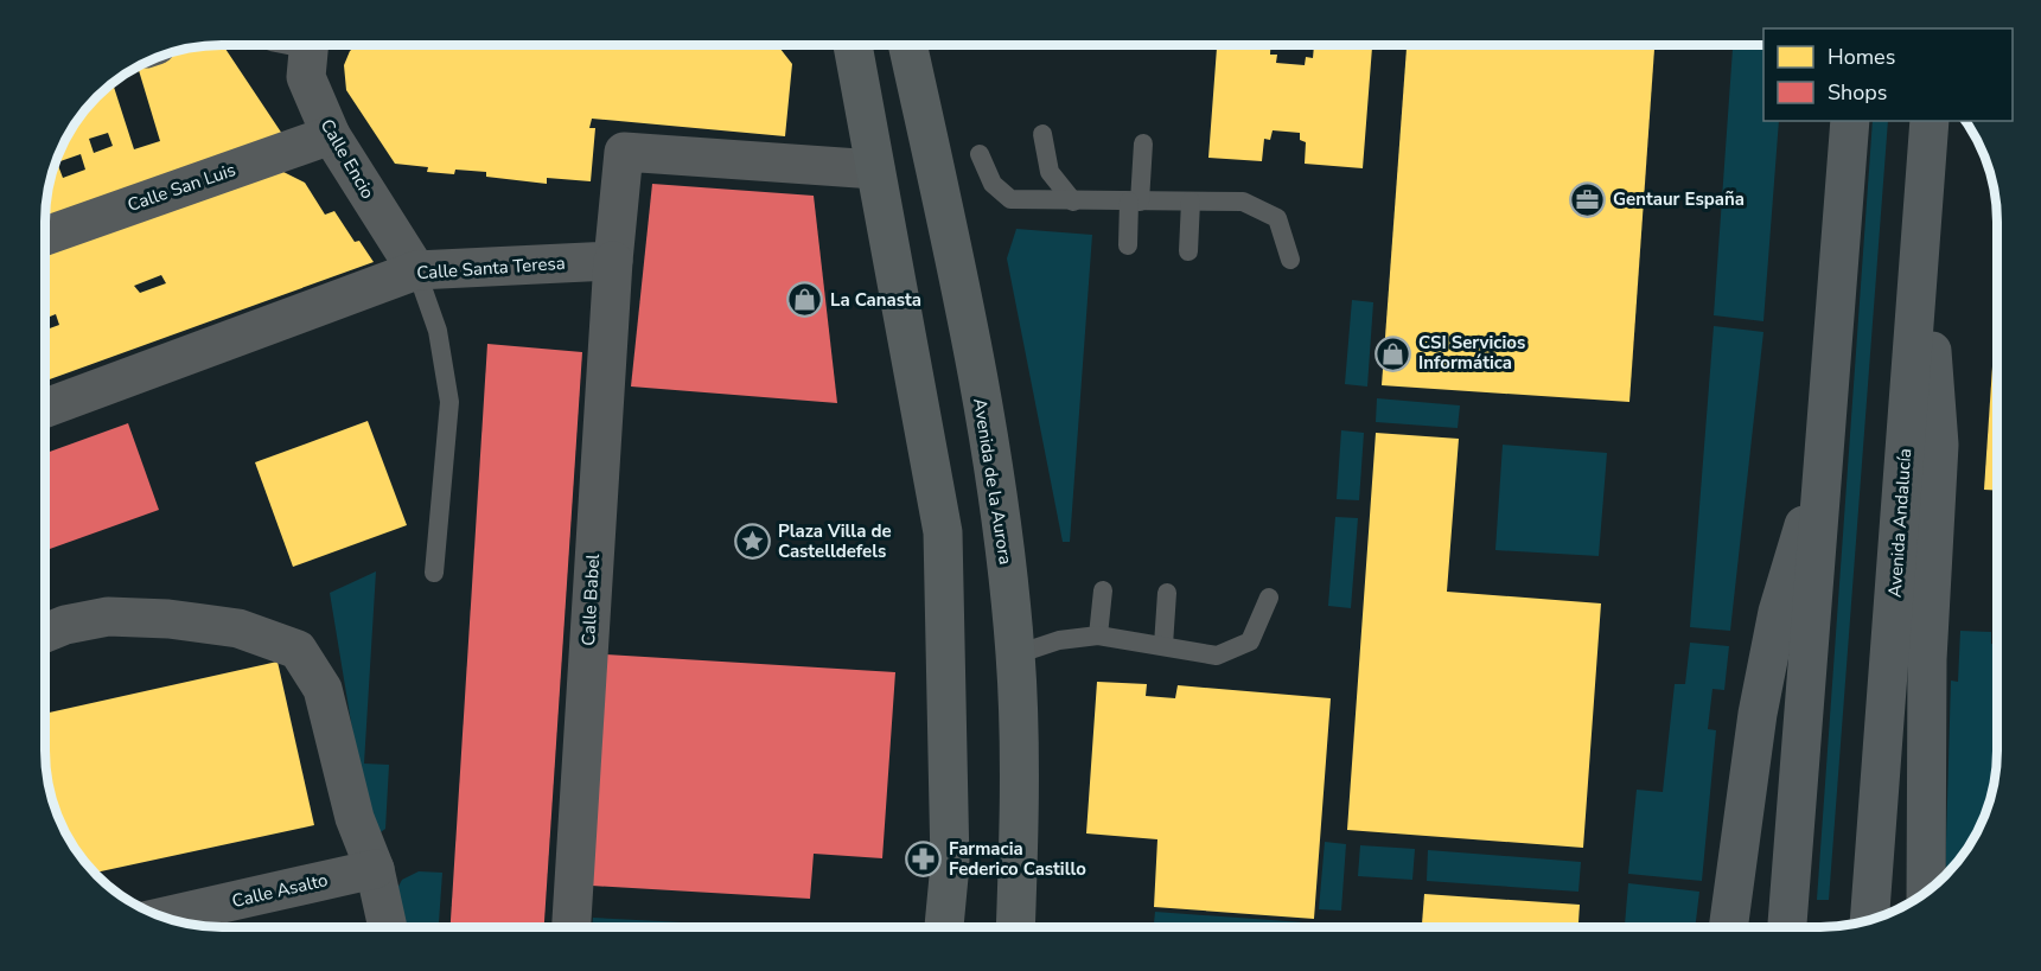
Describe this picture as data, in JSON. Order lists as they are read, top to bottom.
{
  "streets": {
    "main road": ["Avenida de la Aurora", "Avenida Andalucía"],
    "street": [
      "Calle Encio",
      "Calle San Luis",
      "Calle Santa Teresa",
      "Calle Babel",
      "Calle Asalto"
    ]
  },
  "crossings": [
    ["Calle Encio", "Calle San Luis"],
    ["Calle Encio", "Calle Santa Teresa"],
    ["Calle Santa Teresa", "Calle Babel"]
  ],
  "places": {
    "office": ["Gentaur España"],
    "shop": ["La Canasta", "CSI Servicios Informática"],
    "place": ["Plaza Villa de Castelldefels"],
    "pharmacy": ["Farmacia Federico Castillo"]
  },
  "legend": ["Homes", "Shops"]
}
